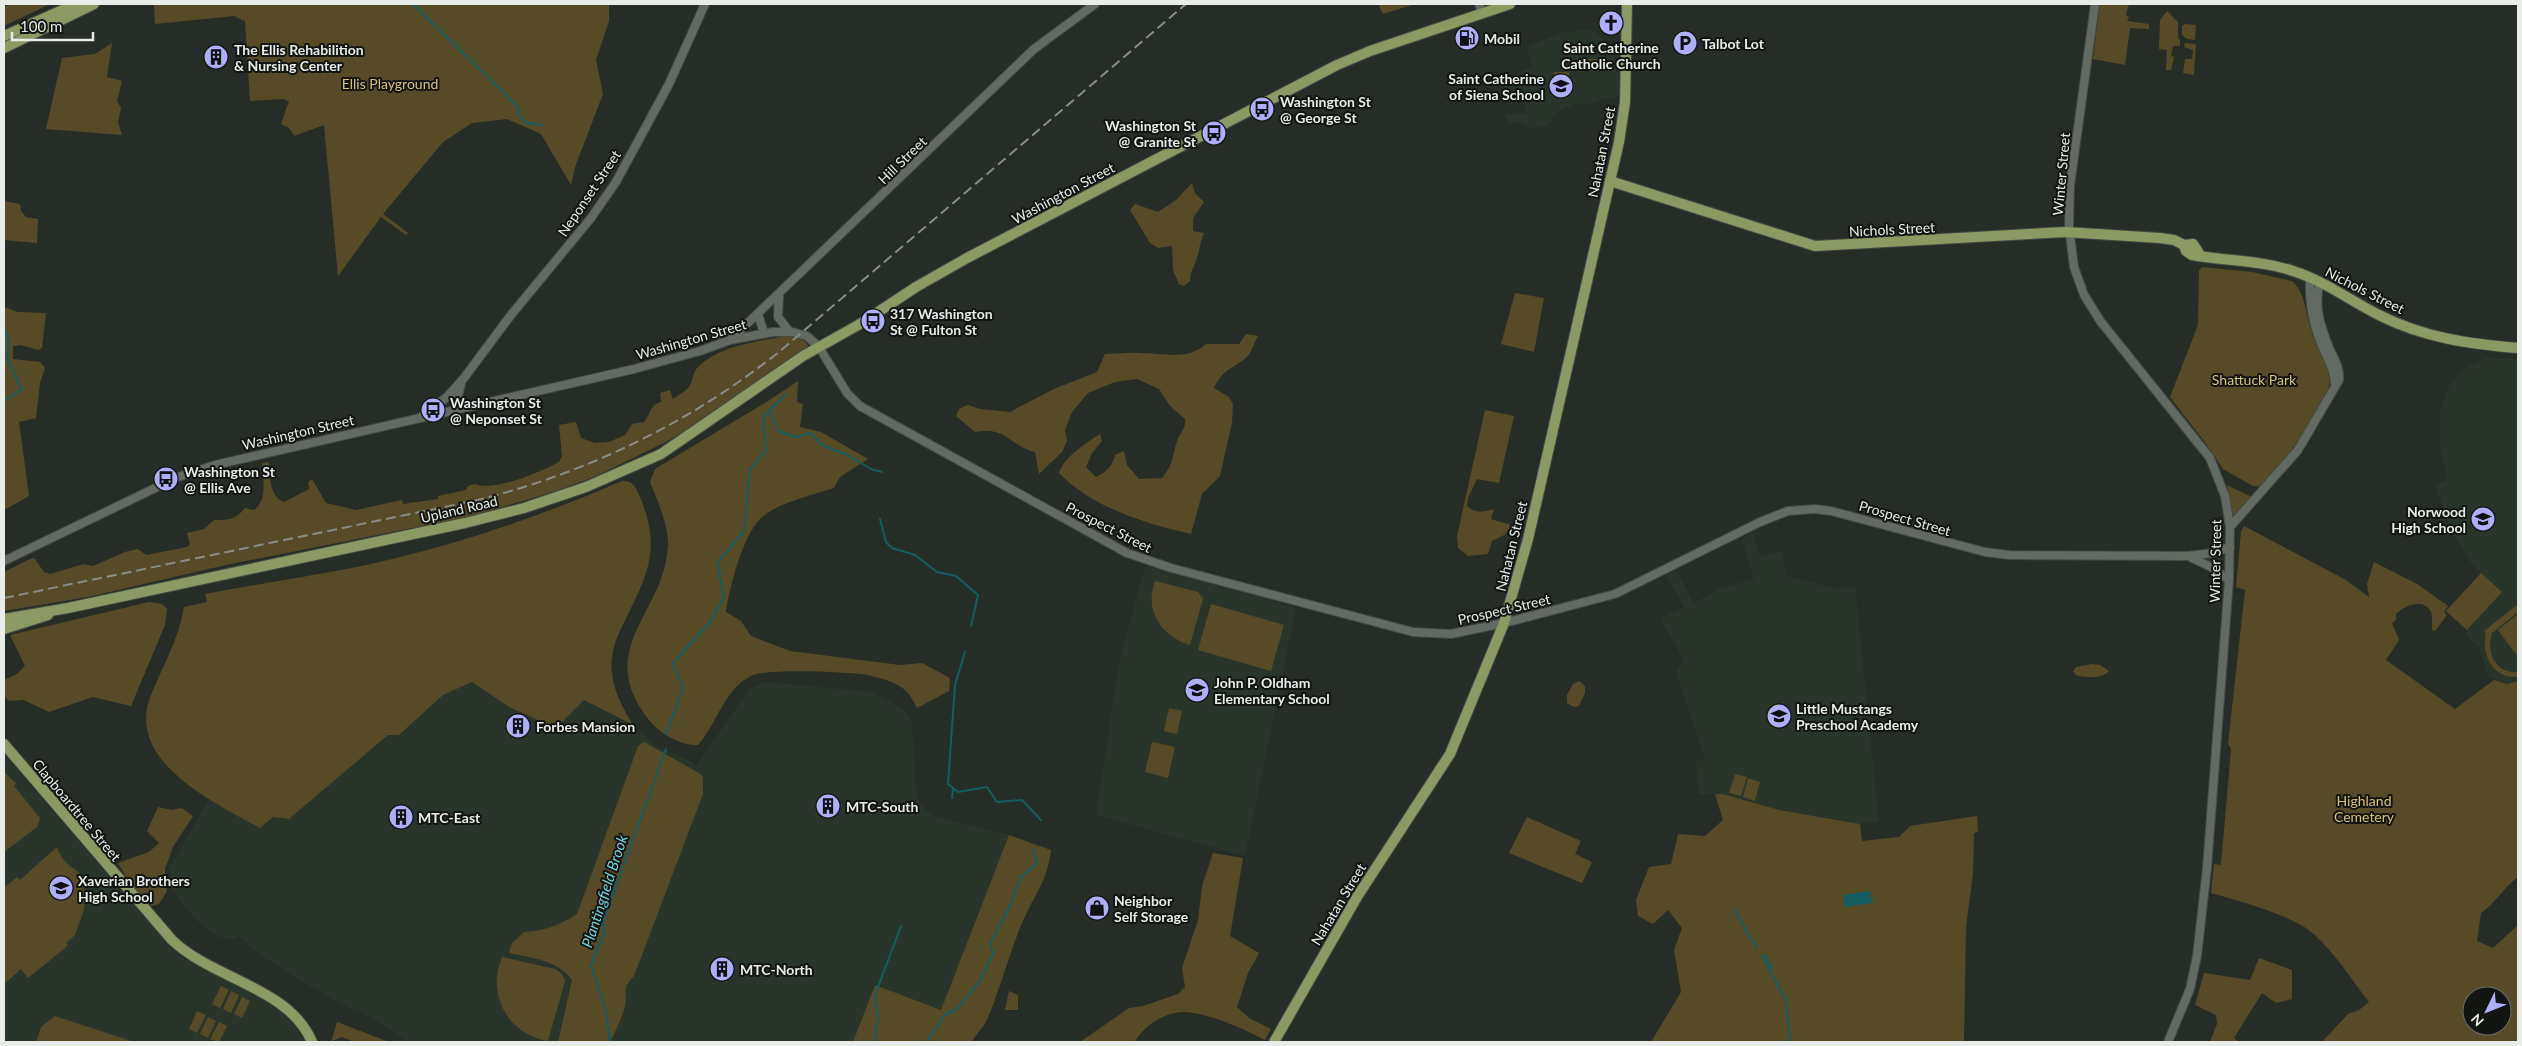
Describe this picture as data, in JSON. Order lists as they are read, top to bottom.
{
  "streets": {
    "main road": [
      "Nahatan Street",
      "Washington Street",
      "Nichols Street",
      "Upland Road",
      "Clapboardtree Street"
    ],
    "street": [
      "Hill Street",
      "Winter Street",
      "Neponset Street",
      "Prospect Street"
    ]
  },
  "crossings": [
    ["Nahatan Street", "Nichols Street"],
    ["Nahatan Street", "Prospect Street"],
    ["Hill Street", "Washington Street"],
    ["Winter Street", "Nichols Street"],
    ["Winter Street", "Prospect Street"],
    ["Neponset Street", "Washington Street"],
    ["Washington Street", "Upland Road"],
    ["Washington Street", "Prospect Street"],
    ["Upland Road", "Prospect Street"]
  ],
  "water": ["Plantingfield Brook"],
  "parks": ["Ellis Playground", "Shattuck Park", "Highland Cemetery"],
  "places": {
    "church": ["Saint Catherine Catholic Church"],
    "fuel station": ["Mobil"],
    "parking": ["Talbot Lot"],
    "building": [
      "The Ellis Rehabilition & Nursing Center",
      "Forbes Mansion",
      "MTC-South",
      "MTC-East",
      "MTC-North"
    ],
    "school or university": [
      "Saint Catherine of Siena School",
      "Norwood High School",
      "John P. Oldham Elementary School",
      "Little Mustangs Preschool Academy",
      "Xaverian Brothers High School"
    ],
    "bus stop": [
      "Washington St @ George St",
      "Washington St @ Granite St",
      "317 Washington St @ Fulton St",
      "Washington St @ Neponset St",
      "Washington St @ Ellis Ave"
    ],
    "shop": ["Neighbor Self Storage"]
  },
  "scale_bar": "100 m",
  "north": "bottom left"
}
